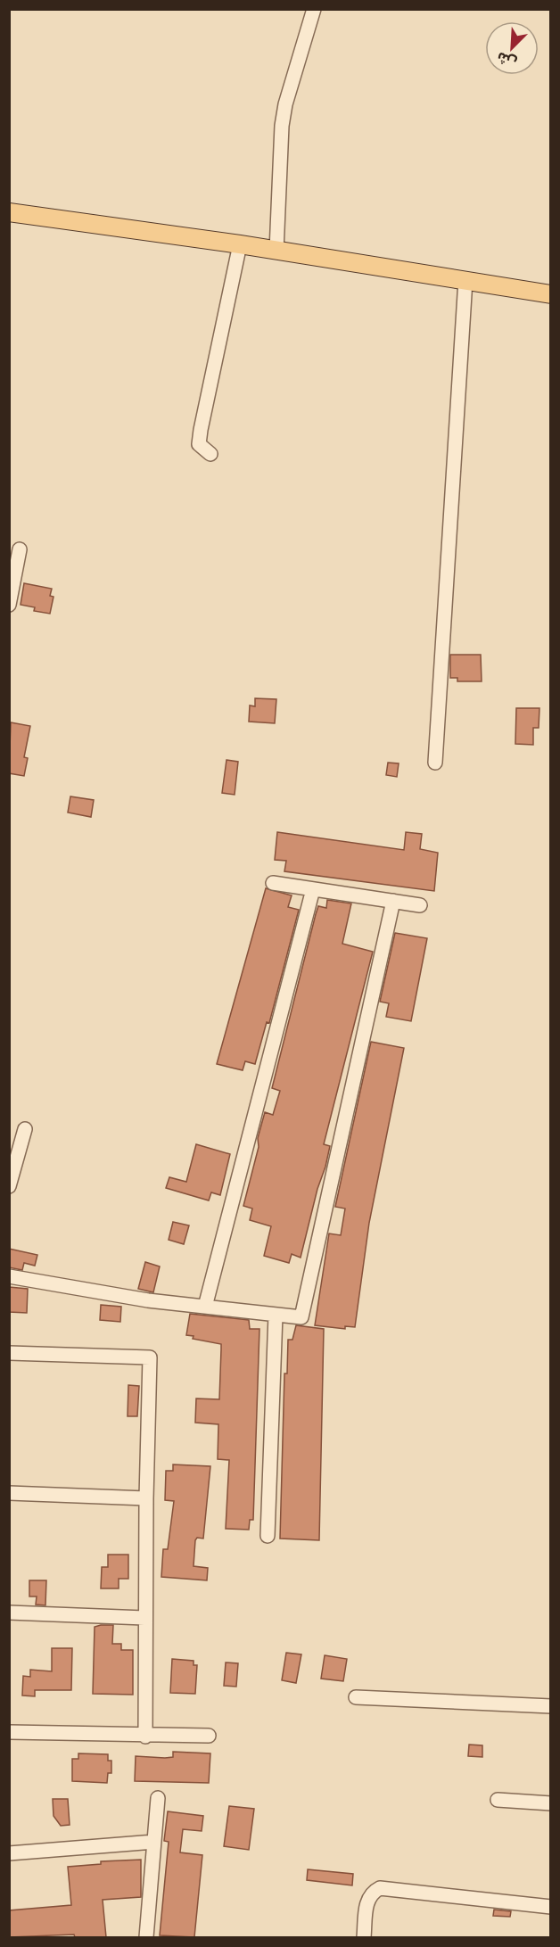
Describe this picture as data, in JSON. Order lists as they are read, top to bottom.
{
  "north": "bottom left"
}
